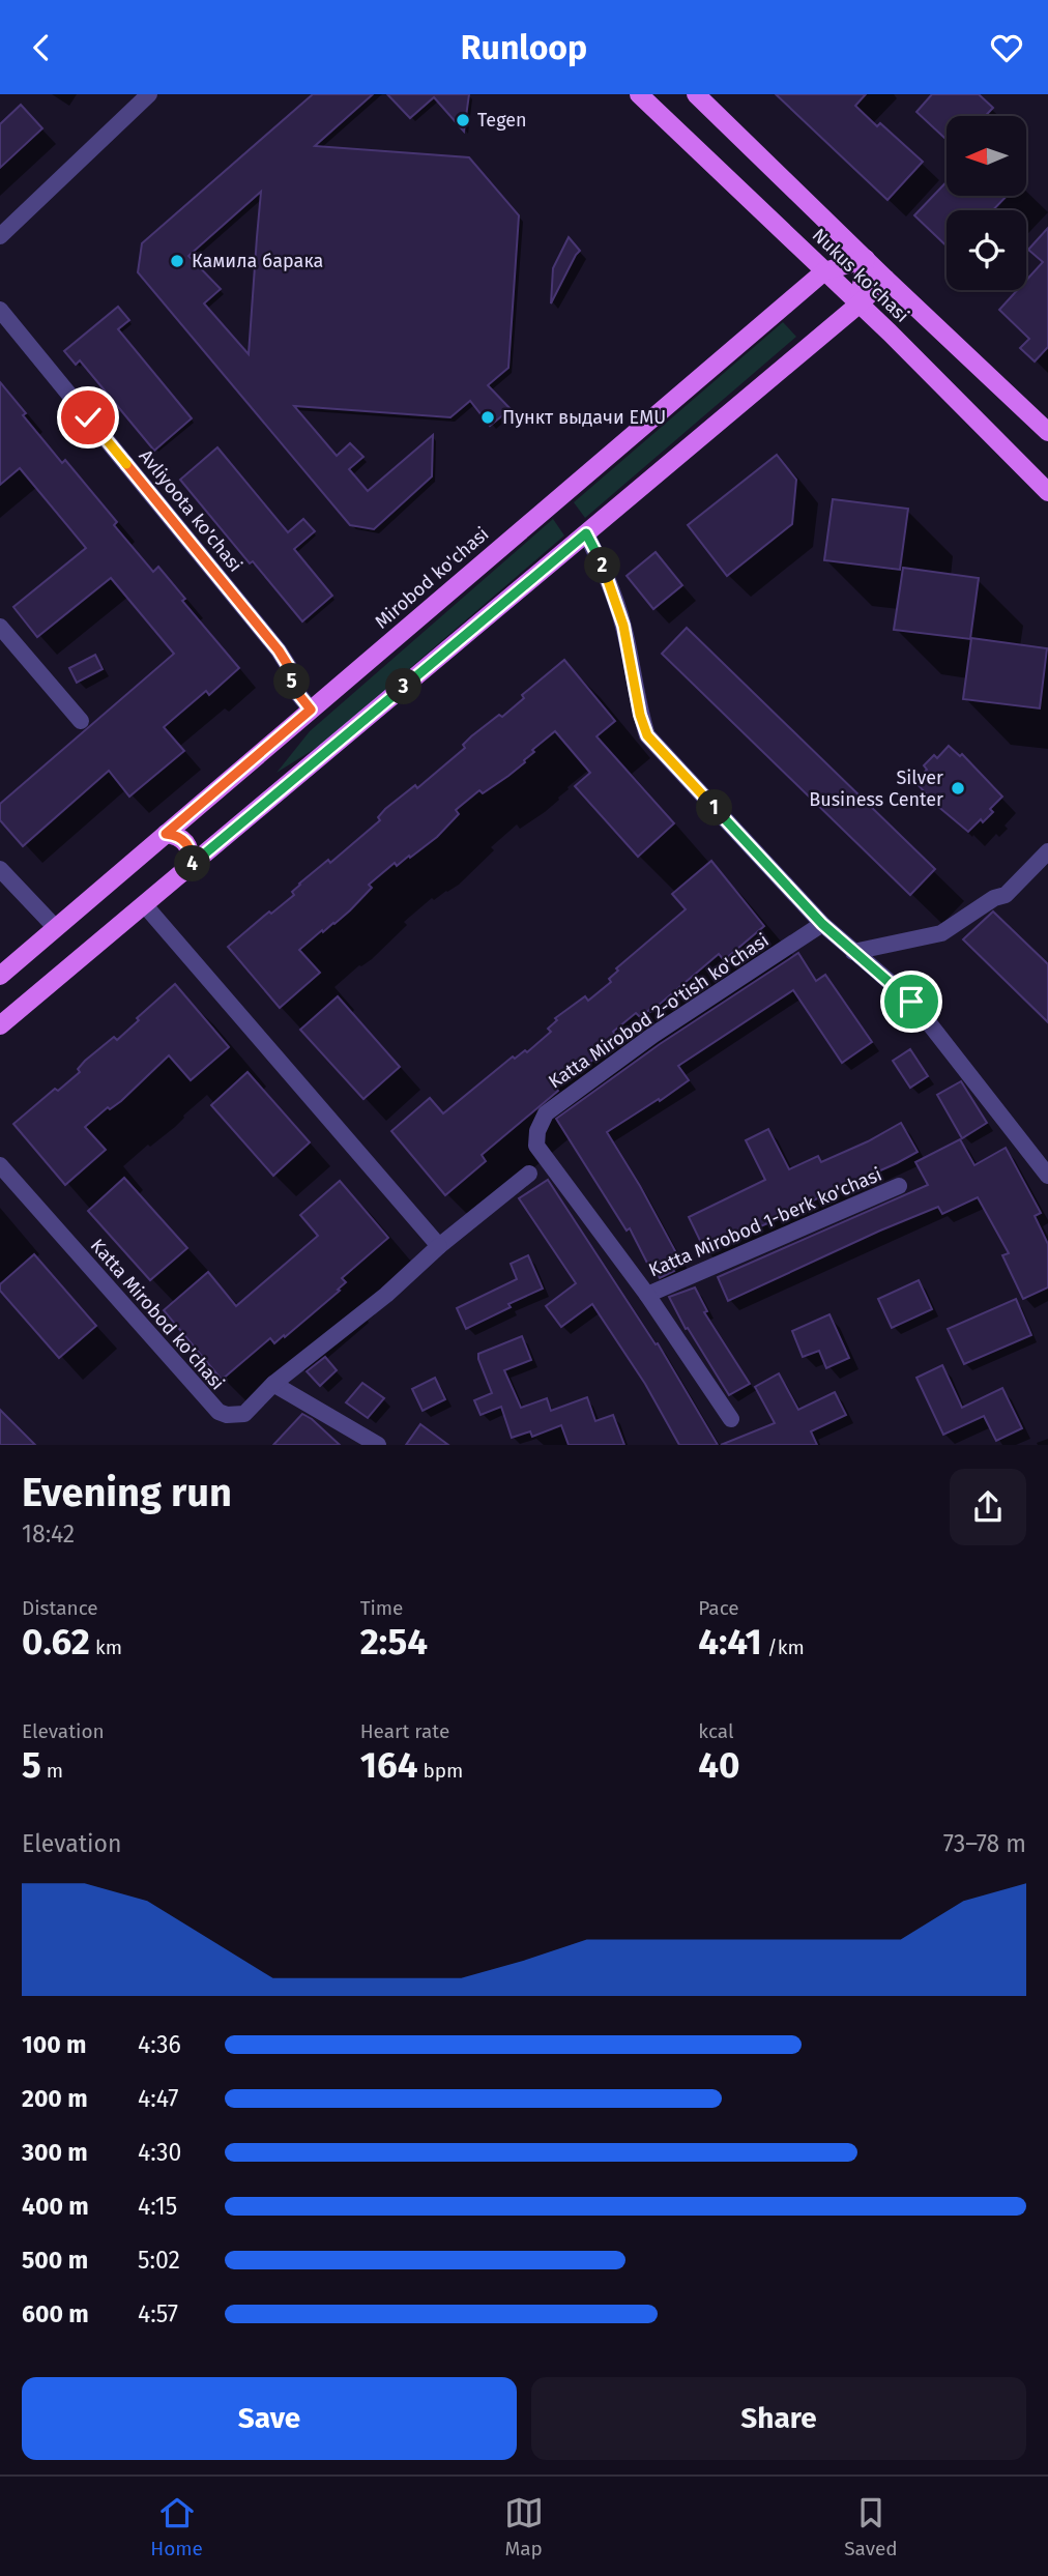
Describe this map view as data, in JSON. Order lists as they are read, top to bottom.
{
  "streets": {
    "main road": ["Nukus ko'chasi", "Mirobod ko'chasi"],
    "street": [
      "Avliyoota ko'chasi",
      "Katta Mirobod 2-o'tish ko'chasi",
      "Katta Mirobod 1-berk ko'chasi",
      "Katta Mirobod ko'chasi"
    ]
  },
  "crossings": [
    ["Nukus ko'chasi", "Mirobod ko'chasi"],
    ["Avliyoota ko'chasi", "Mirobod ko'chasi"],
    ["Katta Mirobod 2-o'tish ko'chasi", "Katta Mirobod 1-berk ko'chasi"]
  ],
  "places": [
    "Tegen",
    "Камила барака",
    "Пункт выдачи EMU",
    "Silver Business Center"
  ],
  "north": "left",
  "page": {
    "header": "Runloop",
    "pins": [
      "2",
      "5",
      "3",
      "1",
      "4"
    ],
    "heading": ["Evening run", "18:42"],
    "stats": [
      ["Distance", "0.62 km"],
      ["Time", "2:54"],
      ["Pace", "4:41 /km"],
      ["Elevation", "5 m"],
      ["Heart rate", "164 bpm"],
      ["kcal", "40"]
    ],
    "chart": ["Elevation", "73–78 m"],
    "list": [
      {
        "name": "100 m",
        "note": "4:36"
      },
      {
        "name": "200 m",
        "note": "4:47"
      },
      {
        "name": "300 m",
        "note": "4:30"
      },
      {
        "name": "400 m",
        "note": "4:15"
      },
      {
        "name": "500 m",
        "note": "5:02"
      },
      {
        "name": "600 m",
        "note": "4:57"
      }
    ],
    "buttons": ["Save", "Share"],
    "tabs": ["Home", "Map", "Saved"]
  }
}
